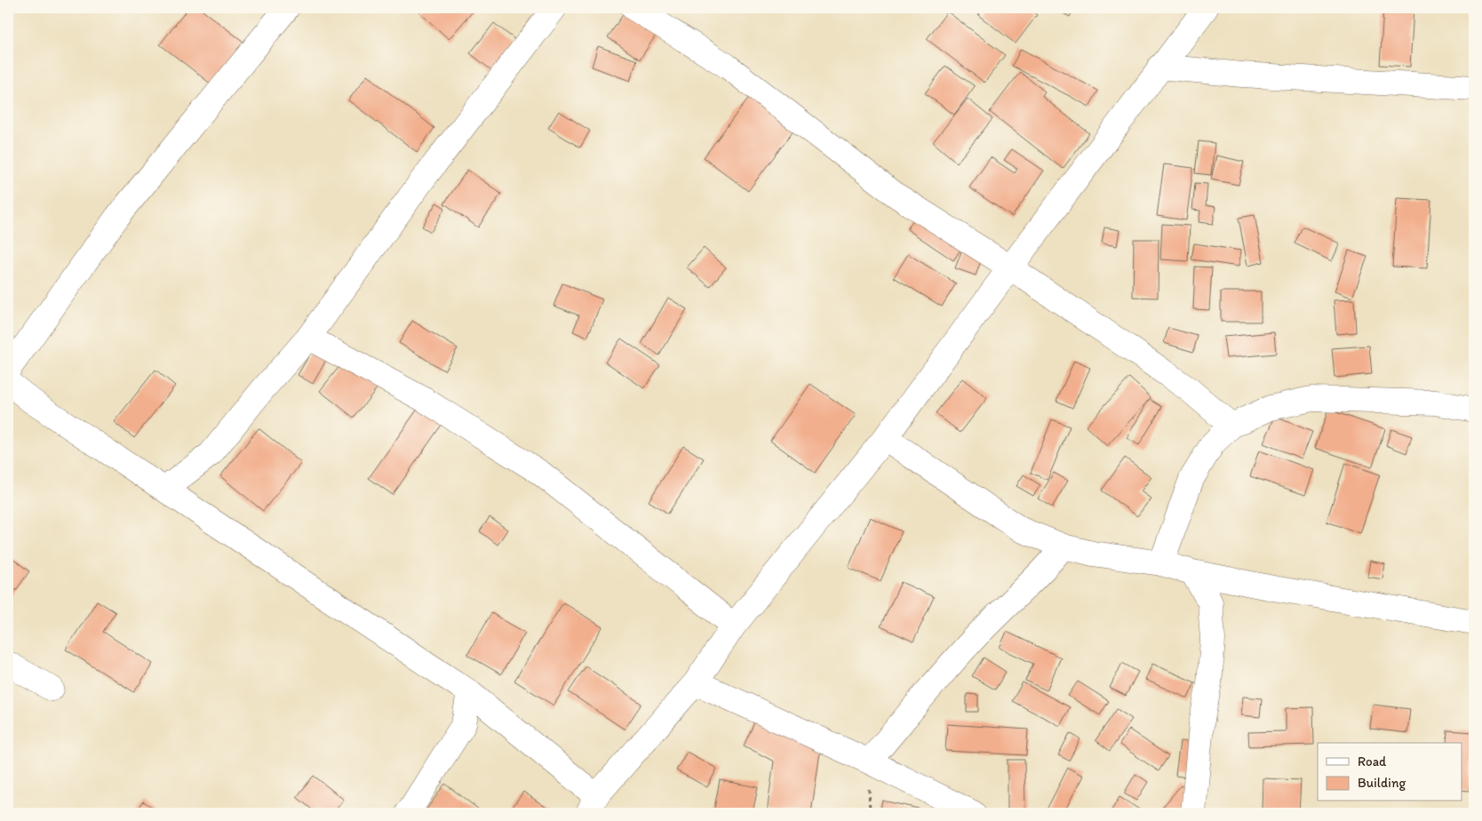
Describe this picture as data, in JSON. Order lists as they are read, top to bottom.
{
  "legend": ["Road", "Building"]
}
